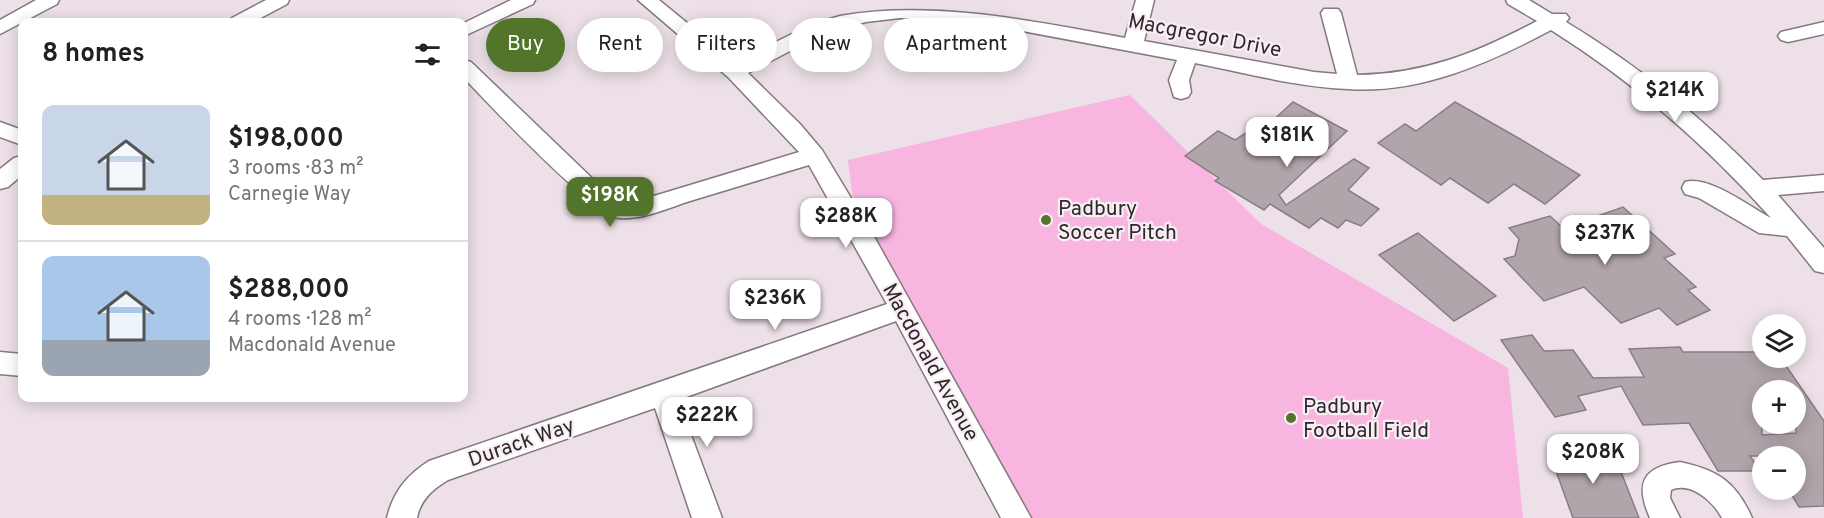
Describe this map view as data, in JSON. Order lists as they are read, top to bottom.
{
  "streets": {
    "street": ["Macgregor Drive", "Macdonald Avenue", "Durack Way"]
  },
  "crossings": [
    ["Macdonald Avenue", "Durack Way"]
  ],
  "places": ["Padbury Soccer Pitch", "Padbury Football Field"],
  "page": {
    "chip": [
      "Buy",
      "Rent",
      "Filters",
      "New",
      "Apartment"
    ],
    "heading": "8 homes",
    "price": [
      "$214K",
      "$181K",
      "$198K",
      "$288K",
      "$237K",
      "$236K",
      "$222K",
      "$208K"
    ],
    "list": [
      {
        "name": "$198,000",
        "note": "3 rooms · 83 m² · Carnegie Way"
      },
      {
        "name": "$288,000",
        "note": "4 rooms · 128 m² · Macdonald Avenue"
      }
    ],
    "map_buttons": ["+", "−"]
  }
}
